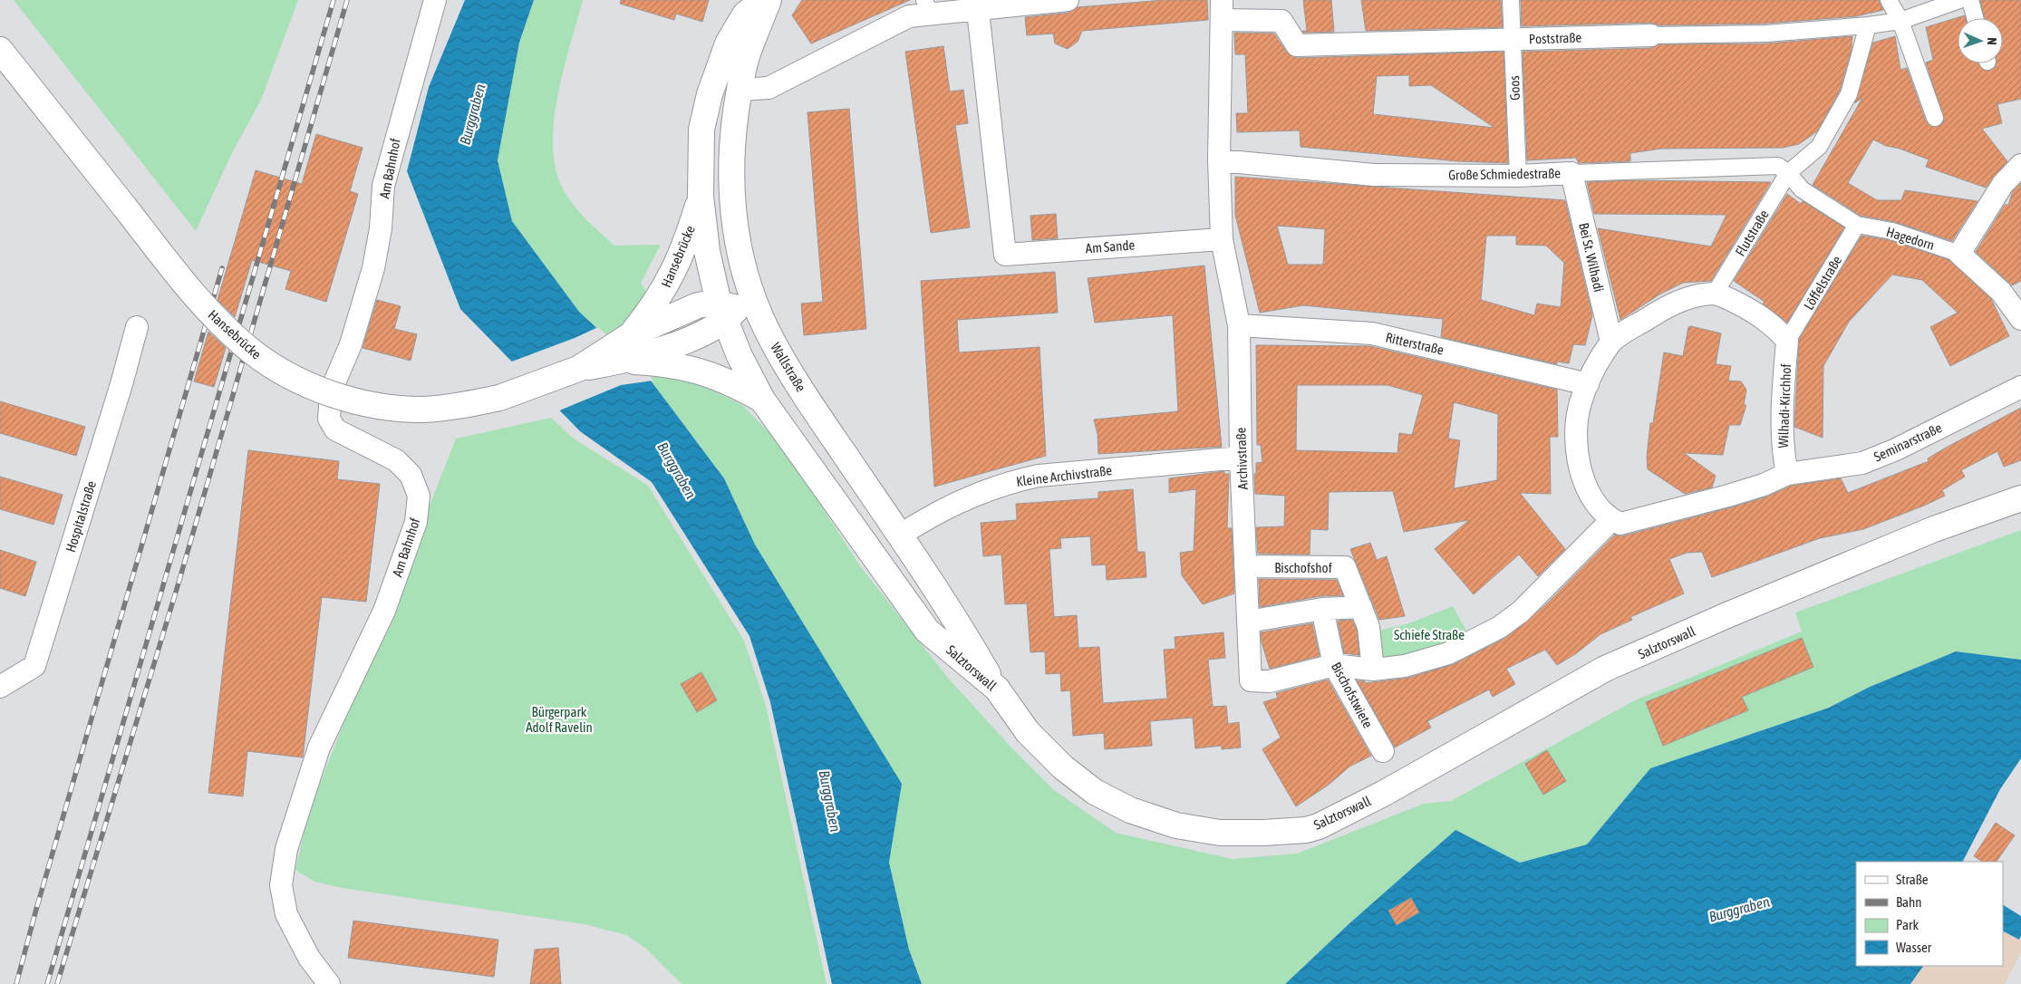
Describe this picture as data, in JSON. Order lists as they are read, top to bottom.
{
  "streets": {
    "main road": ["Hansebrücke", "Wallstraße", "Salztorswall"],
    "street": [
      "Poststraße",
      "Goos",
      "Am Bahnhof",
      "Große Schmiedestraße",
      "Flutstraße",
      "Hagedorn",
      "Am Sande",
      "Bei St. Wilhadi",
      "Löffelstraße",
      "Ritterstraße",
      "Wilhadi-Kirchhof",
      "Seminarstraße",
      "Archivstraße",
      "Kleine Archivstraße",
      "Hospitalstraße",
      "Bischofshof",
      "Bischofstwiete"
    ]
  },
  "crossings": [
    ["Poststraße", "Goos"],
    ["Poststraße", "Flutstraße"],
    ["Goos", "Große Schmiedestraße"],
    ["Große Schmiedestraße", "Flutstraße"],
    ["Große Schmiedestraße", "Hagedorn"],
    ["Große Schmiedestraße", "Bei St. Wilhadi"],
    ["Flutstraße", "Hagedorn"],
    ["Hagedorn", "Löffelstraße"],
    ["Am Sande", "Archivstraße"],
    ["Hansebrücke", "Salztorswall"],
    ["Löffelstraße", "Wilhadi-Kirchhof"],
    ["Ritterstraße", "Archivstraße"],
    ["Wallstraße", "Kleine Archivstraße"],
    ["Wallstraße", "Salztorswall"],
    ["Wilhadi-Kirchhof", "Seminarstraße"],
    ["Archivstraße", "Kleine Archivstraße"],
    ["Archivstraße", "Bischofshof"],
    ["Archivstraße", "Bischofstwiete"]
  ],
  "water": ["Burggraben"],
  "parks": ["Schiefe Straße", "Bürgerpark Adolf Ravelin"],
  "legend": [
    "Straße",
    "Bahn",
    "Park",
    "Wasser"
  ],
  "north": "right"
}
